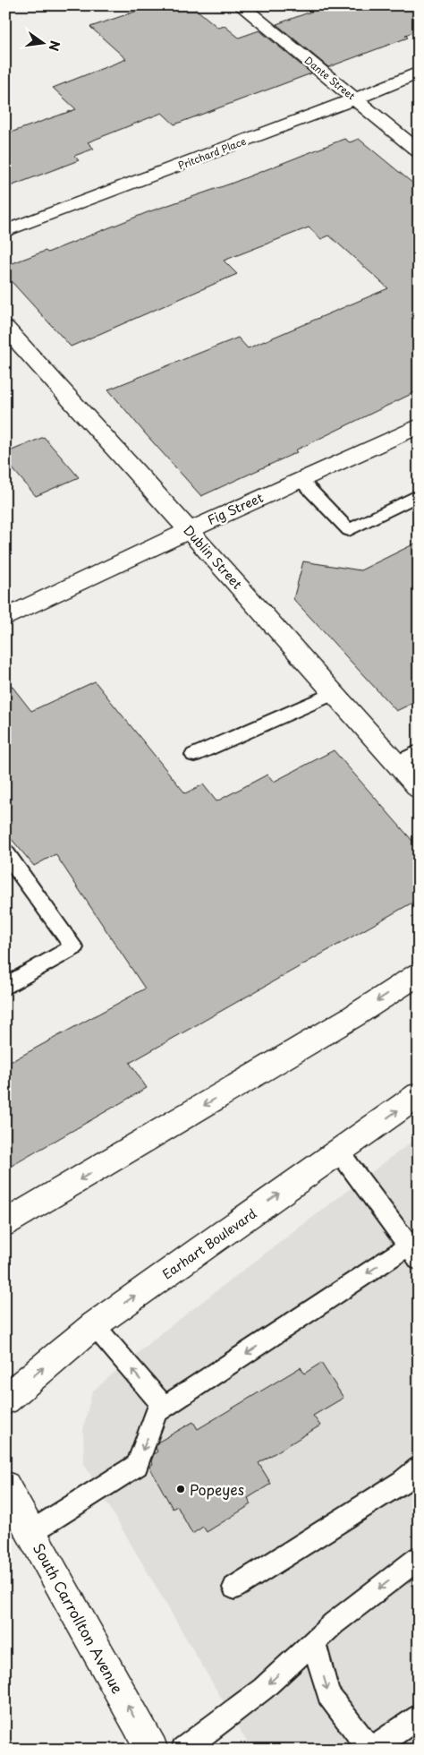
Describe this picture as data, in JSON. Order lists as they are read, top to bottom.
{
  "streets": {
    "street": [
      "Dante Street",
      "Pritchard Place",
      "Fig Street",
      "Dublin Street",
      "Earhart Boulevard",
      "South Carrollton Avenue"
    ]
  },
  "crossings": [
    ["Dante Street", "Pritchard Place"],
    ["Fig Street", "Dublin Street"]
  ],
  "one_way": ["South Carrollton Avenue"],
  "places": ["Popeyes"],
  "north": "right"
}
